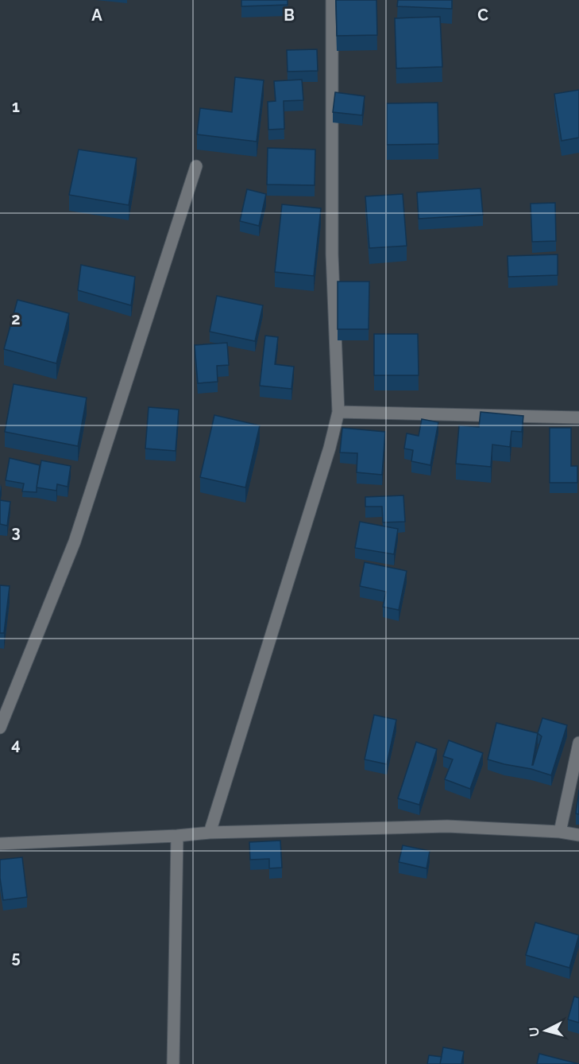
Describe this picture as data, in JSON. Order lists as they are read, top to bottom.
{
  "north": "left",
  "grid": {
    "columns": ["A", "B", "C"],
    "rows": [
      "1",
      "2",
      "3",
      "4",
      "5"
    ]
  }
}
